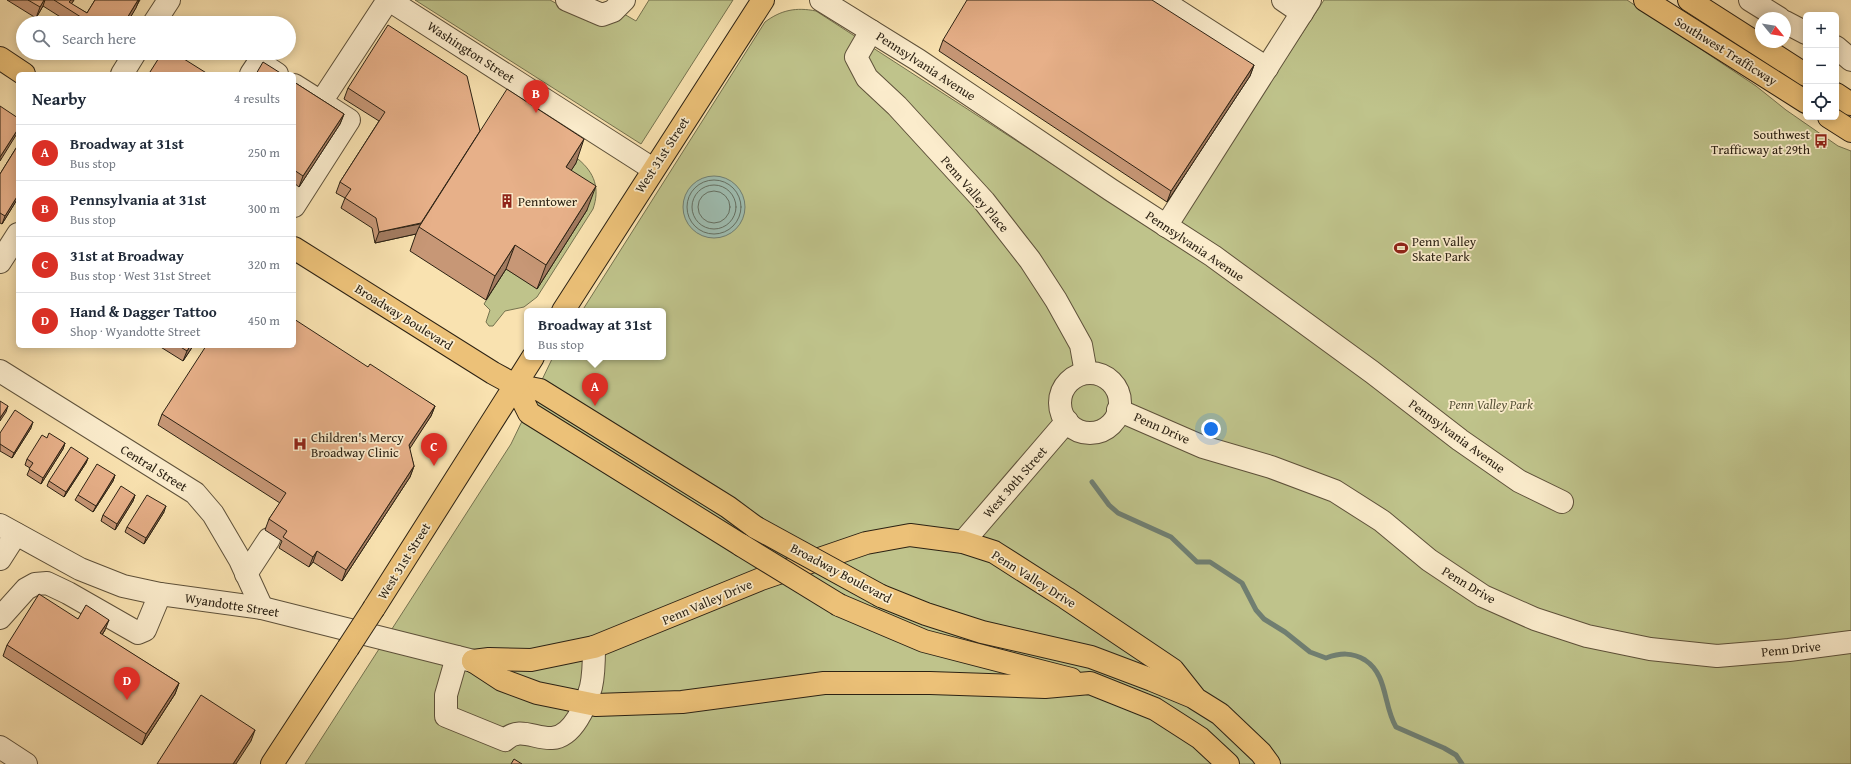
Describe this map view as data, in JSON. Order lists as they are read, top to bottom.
{
  "streets": {
    "main road": [
      "Southwest Trafficway",
      "West 31st Street",
      "Broadway Boulevard",
      "Penn Valley Drive"
    ],
    "street": [
      "Washington Street",
      "Pennsylvania Avenue",
      "Penn Valley Place",
      "Penn Drive",
      "Central Street",
      "West 30th Street",
      "Wyandotte Street"
    ]
  },
  "crossings": [
    ["Washington Street", "West 31st Street"],
    ["Pennsylvania Avenue", "Penn Valley Place"],
    ["West 31st Street", "Broadway Boulevard"],
    ["Penn Valley Place", "Penn Drive"],
    ["Penn Valley Place", "West 30th Street"],
    ["Broadway Boulevard", "Penn Valley Drive"],
    ["Penn Drive", "West 30th Street"],
    ["Central Street", "Wyandotte Street"],
    ["West 30th Street", "Penn Valley Drive"],
    ["Penn Valley Drive", "Wyandotte Street"]
  ],
  "parks": ["Penn Valley Park"],
  "places": {
    "bus stop": ["Southwest Trafficway at 29th"],
    "building": ["Penntower"],
    "sports": ["Penn Valley Skate Park"],
    "hospital": ["Children's Mercy Broadway Clinic"]
  },
  "north": "bottom right",
  "page": {
    "map_buttons": ["+", "−"],
    "search": "Search here",
    "heading": ["Nearby", "4 results"],
    "pins": [
      "B",
      "A",
      "C",
      "D"
    ],
    "list": [
      {
        "mark": "A",
        "name": "Broadway at 31st",
        "note": "Bus stop",
        "value": "250 m"
      },
      {
        "mark": "B",
        "name": "Pennsylvania at 31st",
        "note": "Bus stop",
        "value": "300 m"
      },
      {
        "mark": "C",
        "name": "31st at Broadway",
        "note": "Bus stop · West 31st Street",
        "value": "320 m"
      },
      {
        "mark": "D",
        "name": "Hand & Dagger Tattoo",
        "note": "Shop · Wyandotte Street",
        "value": "450 m"
      }
    ],
    "popup": ["Broadway at 31st", "Bus stop"]
  }
}
